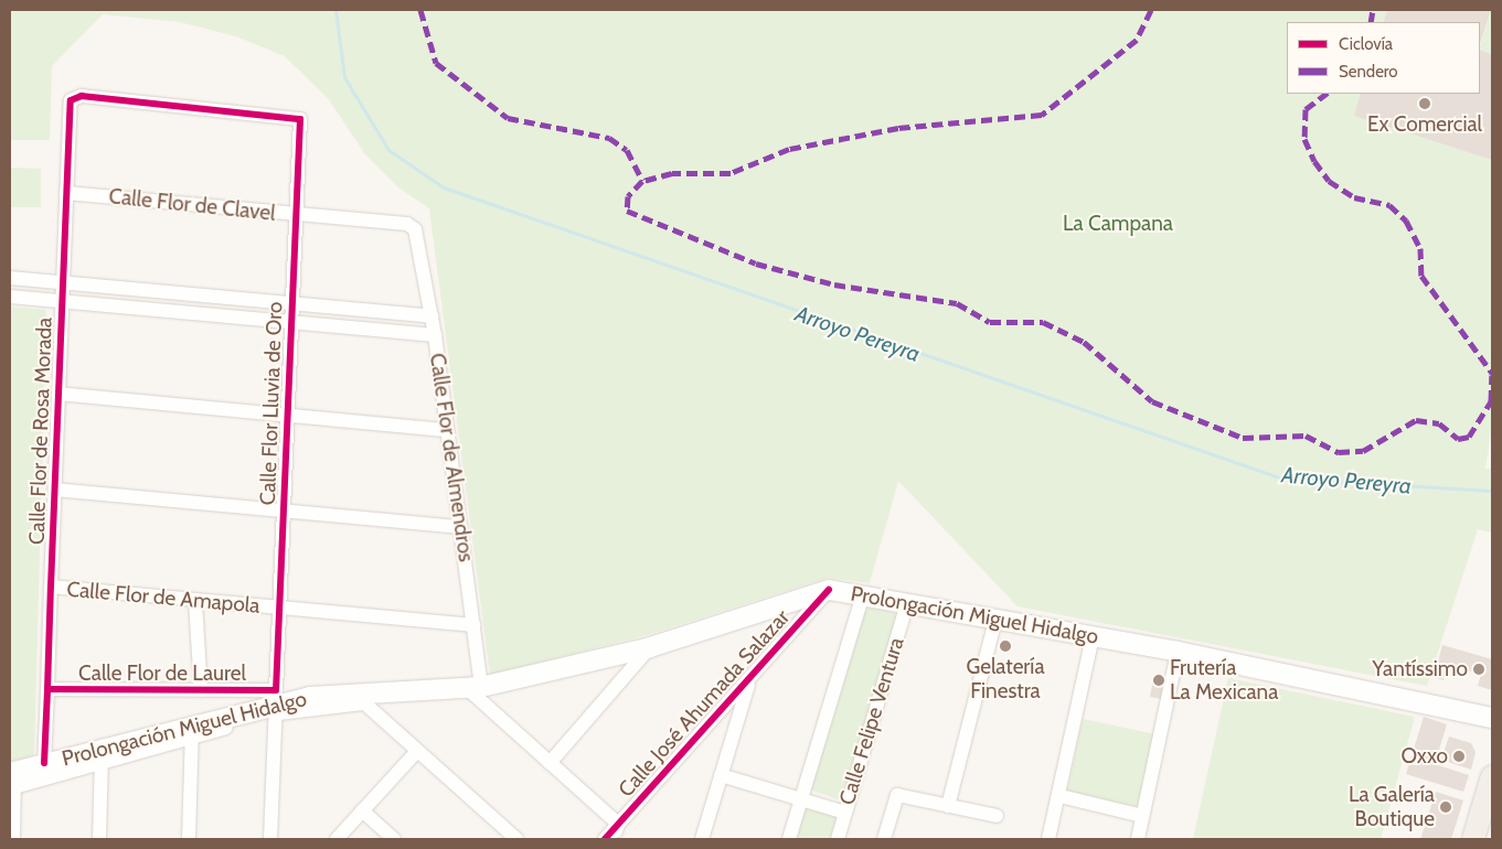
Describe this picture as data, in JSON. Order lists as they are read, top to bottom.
{
  "streets": {
    "main road": ["Prolongación Miguel Hidalgo"],
    "street": [
      "Calle Flor de Clavel",
      "Calle Flor Lluvia de Oro",
      "Calle Flor de Rosa Morada",
      "Calle Flor de Almendros",
      "Calle Flor de Amapola",
      "Calle Flor de Laurel",
      "Calle José Ahumada Salazar",
      "Calle Felipe Ventura"
    ]
  },
  "crossings": [
    ["Calle Flor de Clavel", "Calle Flor Lluvia de Oro"],
    ["Calle Flor de Clavel", "Calle Flor de Rosa Morada"],
    ["Calle Flor de Clavel", "Calle Flor de Almendros"],
    ["Calle Flor Lluvia de Oro", "Calle Flor de Rosa Morada"],
    ["Calle Flor Lluvia de Oro", "Calle Flor de Amapola"],
    ["Calle Flor Lluvia de Oro", "Prolongación Miguel Hidalgo"],
    ["Calle Flor Lluvia de Oro", "Calle Flor de Laurel"],
    ["Calle Flor de Rosa Morada", "Calle Flor de Amapola"],
    ["Calle Flor de Rosa Morada", "Prolongación Miguel Hidalgo"],
    ["Calle Flor de Rosa Morada", "Calle Flor de Laurel"],
    ["Calle Flor de Almendros", "Calle Flor de Amapola"],
    ["Calle Flor de Almendros", "Prolongación Miguel Hidalgo"],
    ["Prolongación Miguel Hidalgo", "Calle Flor de Laurel"],
    ["Prolongación Miguel Hidalgo", "Calle José Ahumada Salazar"],
    ["Prolongación Miguel Hidalgo", "Calle Felipe Ventura"]
  ],
  "water": ["Arroyo Pereyra"],
  "parks": ["La Campana"],
  "places": [
    "Ex Comercial",
    "Gelatería Finestra",
    "Yantíssimo",
    "Frutería La Mexicana",
    "Oxxo",
    "La Galería Boutique"
  ],
  "legend": ["Ciclovía", "Sendero"]
}
